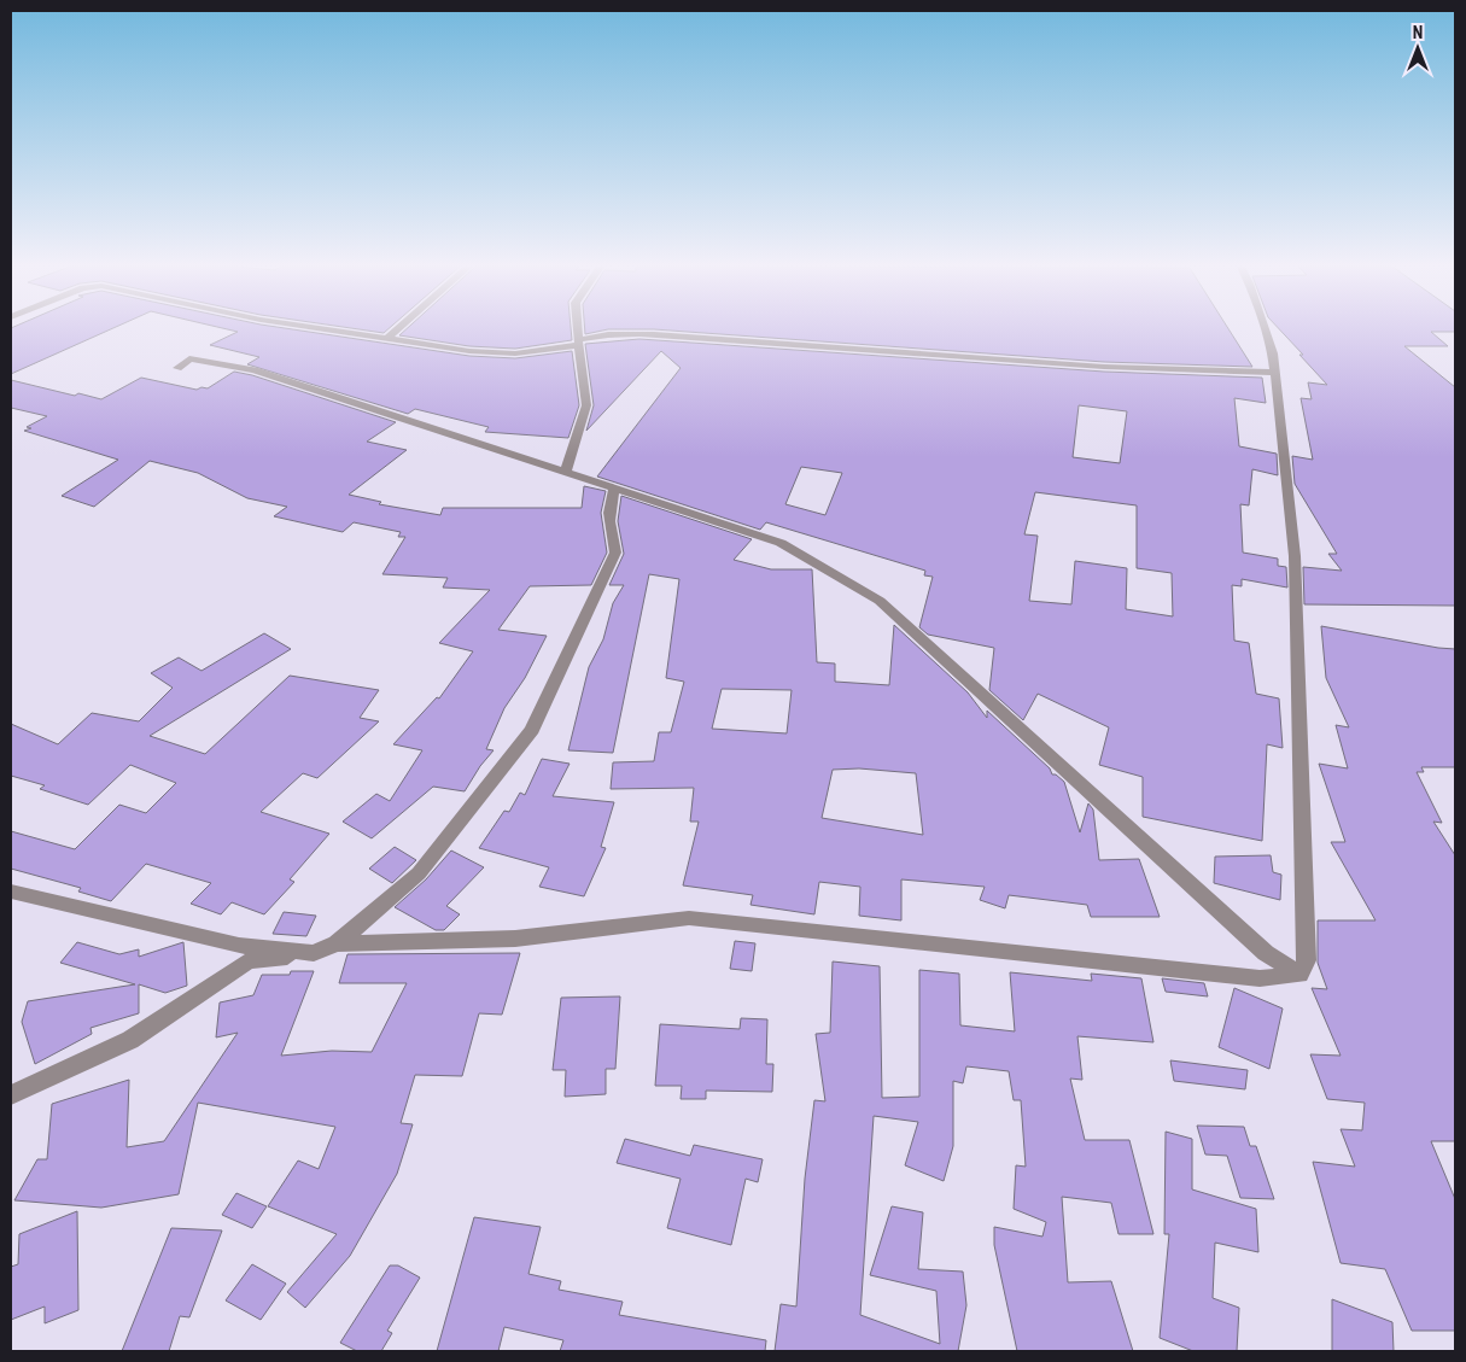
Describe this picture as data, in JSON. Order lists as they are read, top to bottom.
{
  "north": "top"
}
